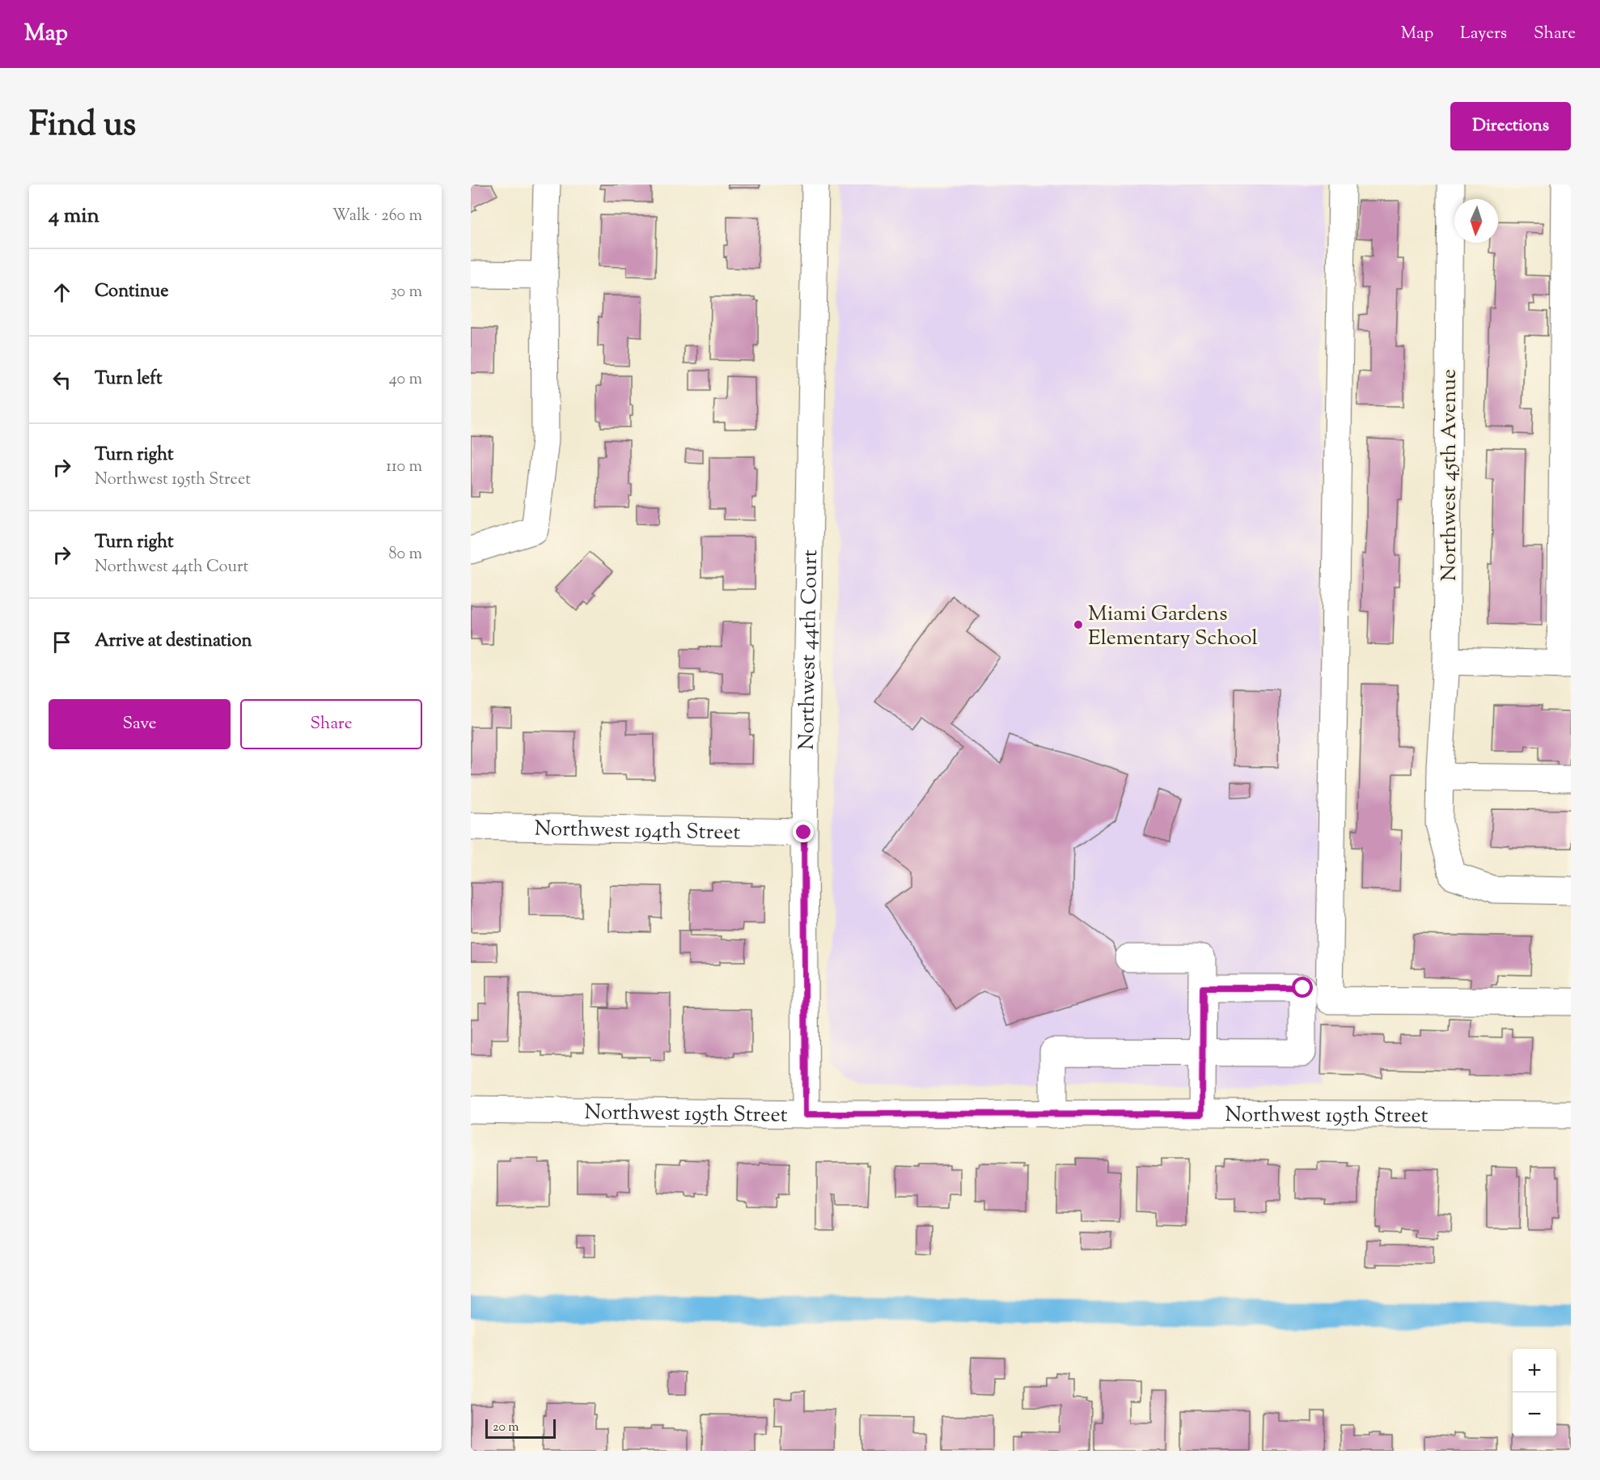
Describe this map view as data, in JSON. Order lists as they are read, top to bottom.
{
  "streets": {
    "street": [
      "Northwest 45th Avenue",
      "Northwest 44th Court",
      "Northwest 194th Street",
      "Northwest 195th Street"
    ]
  },
  "crossings": [
    ["Northwest 44th Court", "Northwest 194th Street"],
    ["Northwest 44th Court", "Northwest 195th Street"]
  ],
  "places": ["Miami Gardens Elementary School"],
  "scale_bar": "20 m",
  "north": "bottom",
  "page": {
    "header": "Map",
    "nav": ["Map", "Layers", "Share"],
    "title": "Find us",
    "buttons": [
      "Directions",
      ["Save", "Share"]
    ],
    "heading": ["4 min", "Walk · 260 m"],
    "list": [
      ["Continue", "30 m"],
      ["Turn left", "40 m"],
      ["Turn right", "Northwest 195th Street", "110 m"],
      ["Turn right", "Northwest 44th Court", "80 m"],
      "Arrive at destination"
    ],
    "map_buttons": ["+", "−"],
    "scale": "20 m"
  }
}
